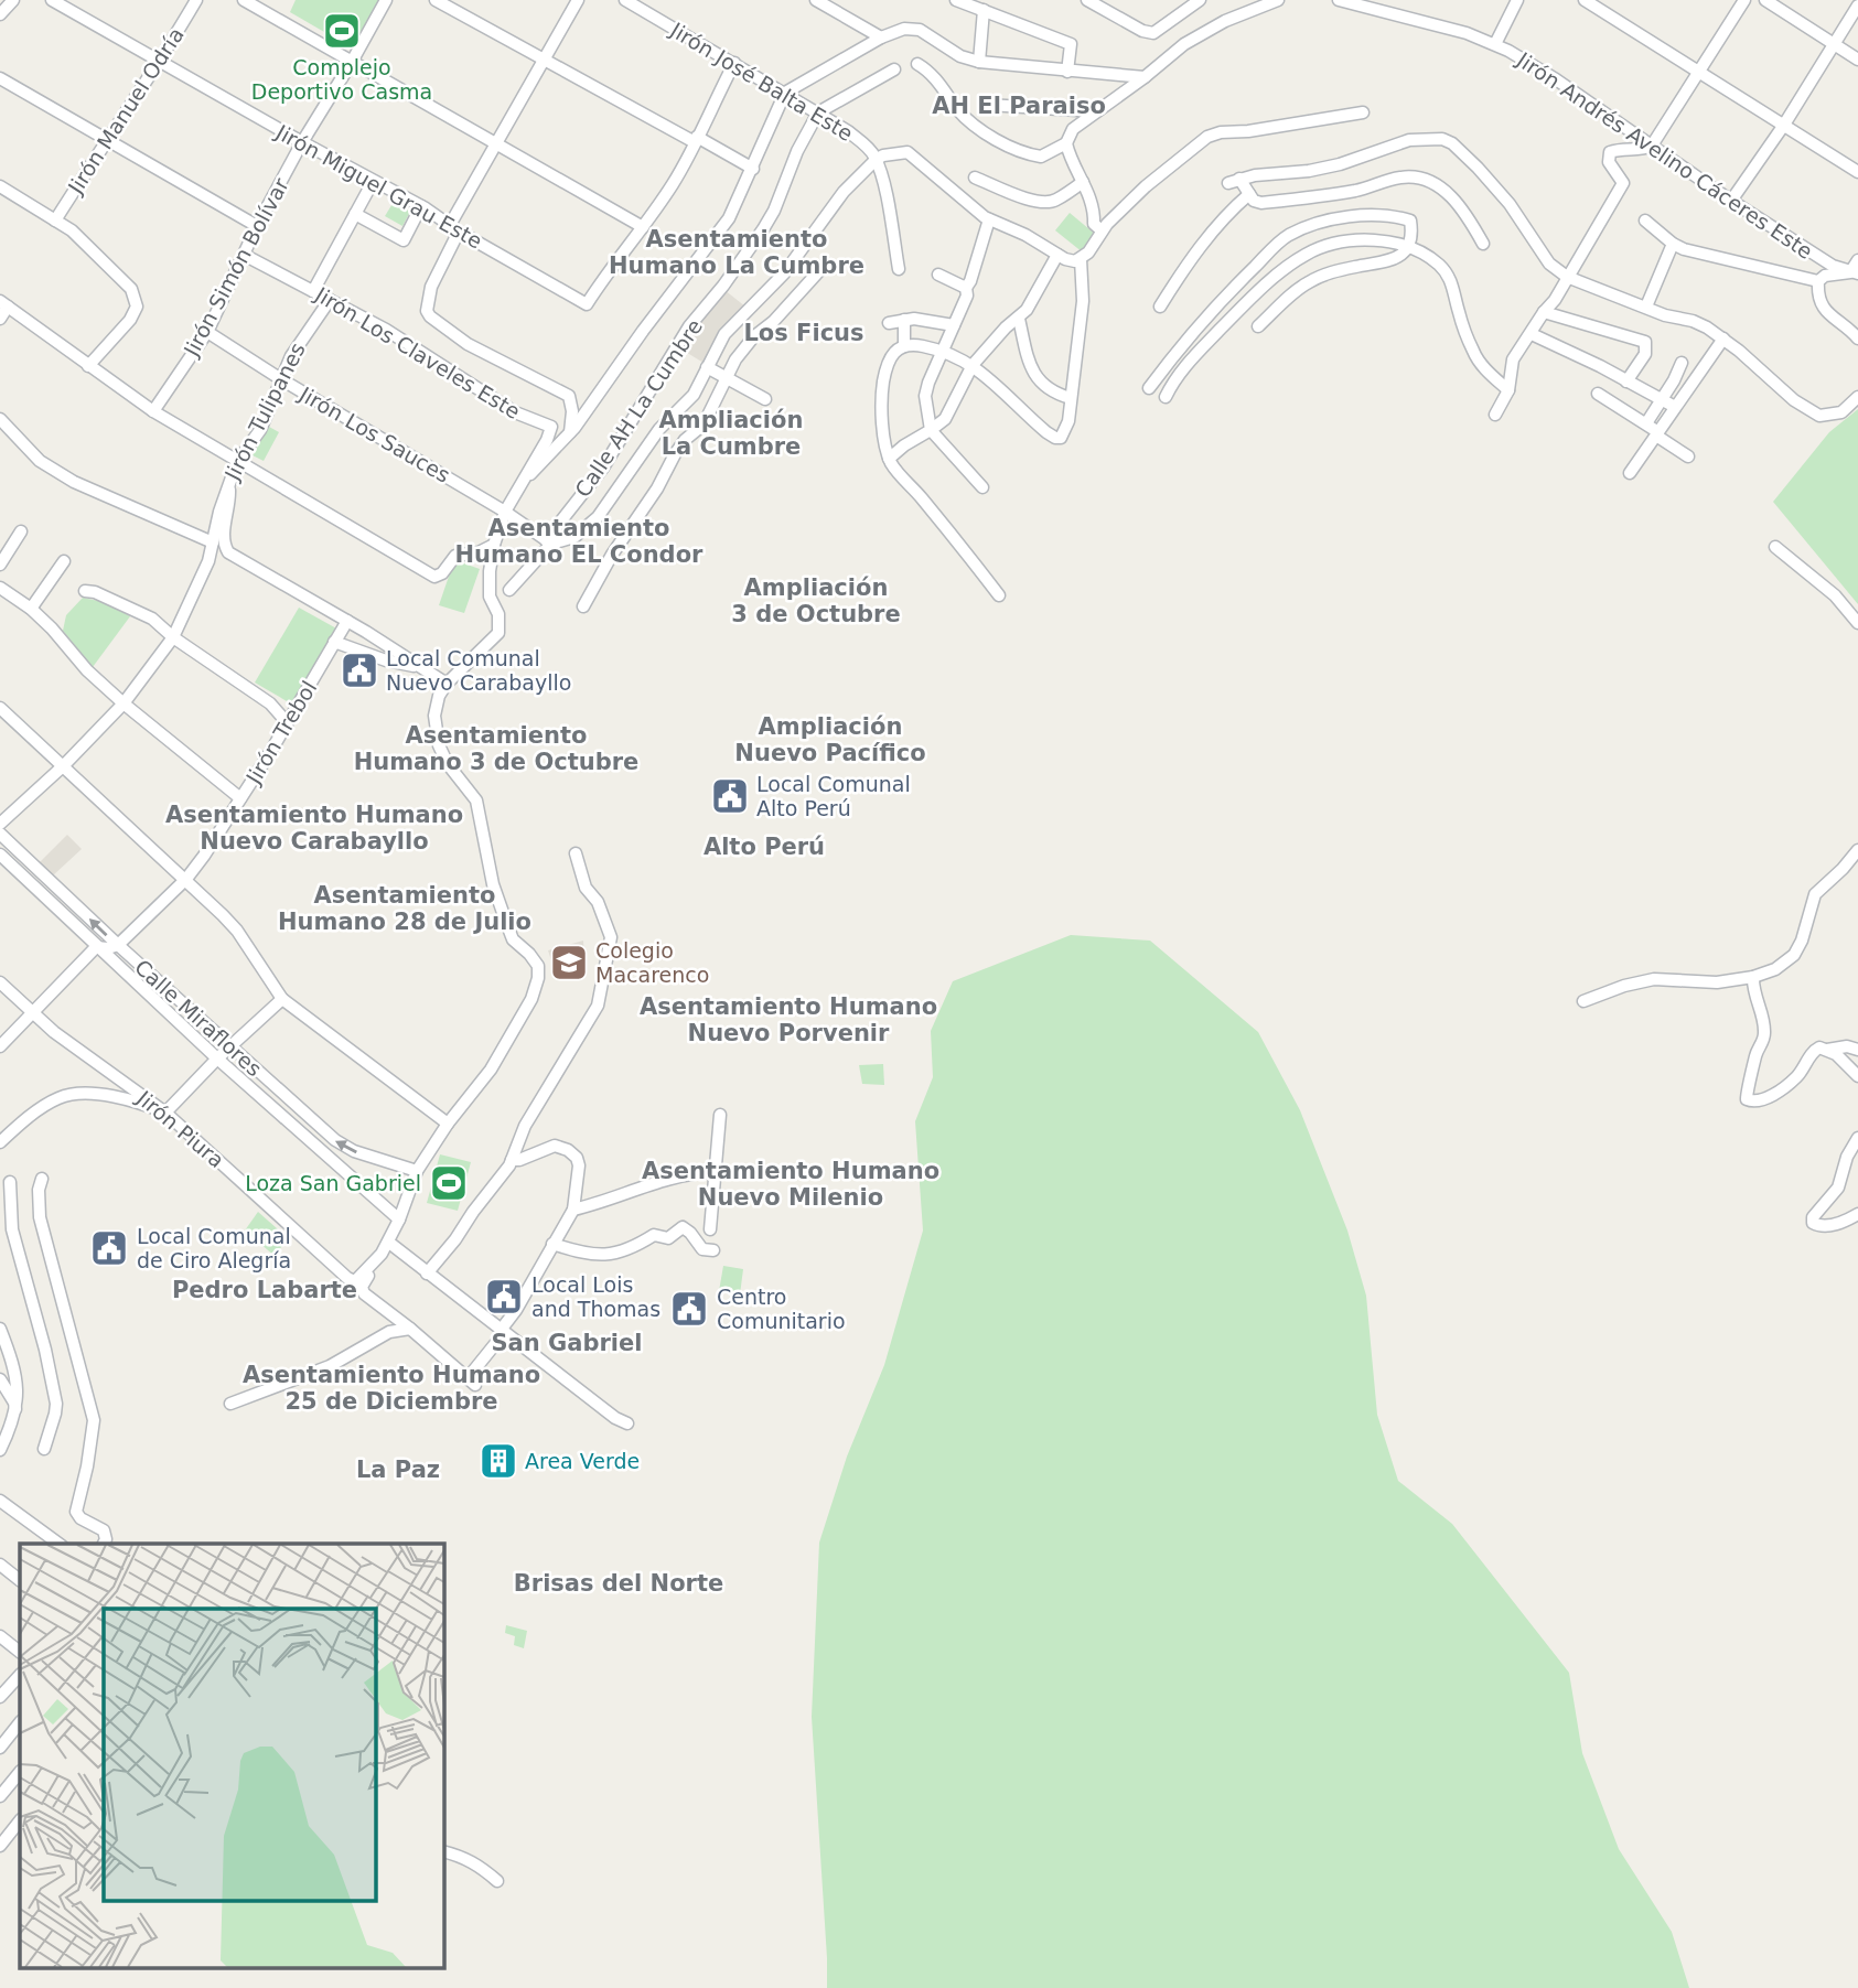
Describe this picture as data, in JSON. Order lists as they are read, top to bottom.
{
  "streets": {
    "street": [
      "Jirón José Balta Este",
      "Jirón Manuel Odría",
      "Jirón Andrés Avelino Cáceres Este",
      "Jirón Miguel Grau Este",
      "Jirón Simón Bolívar",
      "Jirón Los Claveles Este",
      "Calle AH La Cumbre",
      "Jirón Tulipanes",
      "Jirón Los Sauces",
      "Jirón Trebol",
      "Calle Miraflores",
      "Jirón Piura"
    ]
  },
  "crossings": [
    ["Jirón José Balta Este", "Calle AH La Cumbre"],
    ["Jirón Manuel Odría", "Jirón Miguel Grau Este"],
    ["Jirón Miguel Grau Este", "Jirón Simón Bolívar"],
    ["Jirón Simón Bolívar", "Jirón Los Claveles Este"],
    ["Jirón Simón Bolívar", "Jirón Los Sauces"],
    ["Jirón Los Claveles Este", "Jirón Tulipanes"],
    ["Calle AH La Cumbre", "Jirón Los Sauces"],
    ["Jirón Tulipanes", "Jirón Los Sauces"],
    ["Jirón Trebol", "Calle Miraflores"]
  ],
  "districts": [
    "AH El Paraiso",
    "Asentamiento Humano La Cumbre",
    "Los Ficus",
    "Ampliación La Cumbre",
    "Asentamiento Humano EL Condor",
    "Ampliación 3 de Octubre",
    "Ampliación Nuevo Pacífico",
    "Asentamiento Humano 3 de Octubre",
    "Asentamiento Humano Nuevo Carabayllo",
    "Alto Perú",
    "Asentamiento Humano 28 de Julio",
    "Asentamiento Humano Nuevo Porvenir",
    "Asentamiento Humano Nuevo Milenio",
    "Pedro Labarte",
    "San Gabriel",
    "Asentamiento Humano 25 de Diciembre",
    "La Paz",
    "Brisas del Norte"
  ],
  "places": {
    "sports": ["Complejo Deportivo Casma", "Loza San Gabriel"],
    "public building": [
      "Local Comunal Nuevo Carabayllo",
      "Local Comunal Alto Perú",
      "Local Comunal de Ciro Alegría",
      "Local Lois and Thomas",
      "Centro Comunitario"
    ],
    "school or university": ["Colegio Macarenco"],
    "building": ["Area Verde"]
  }
}
